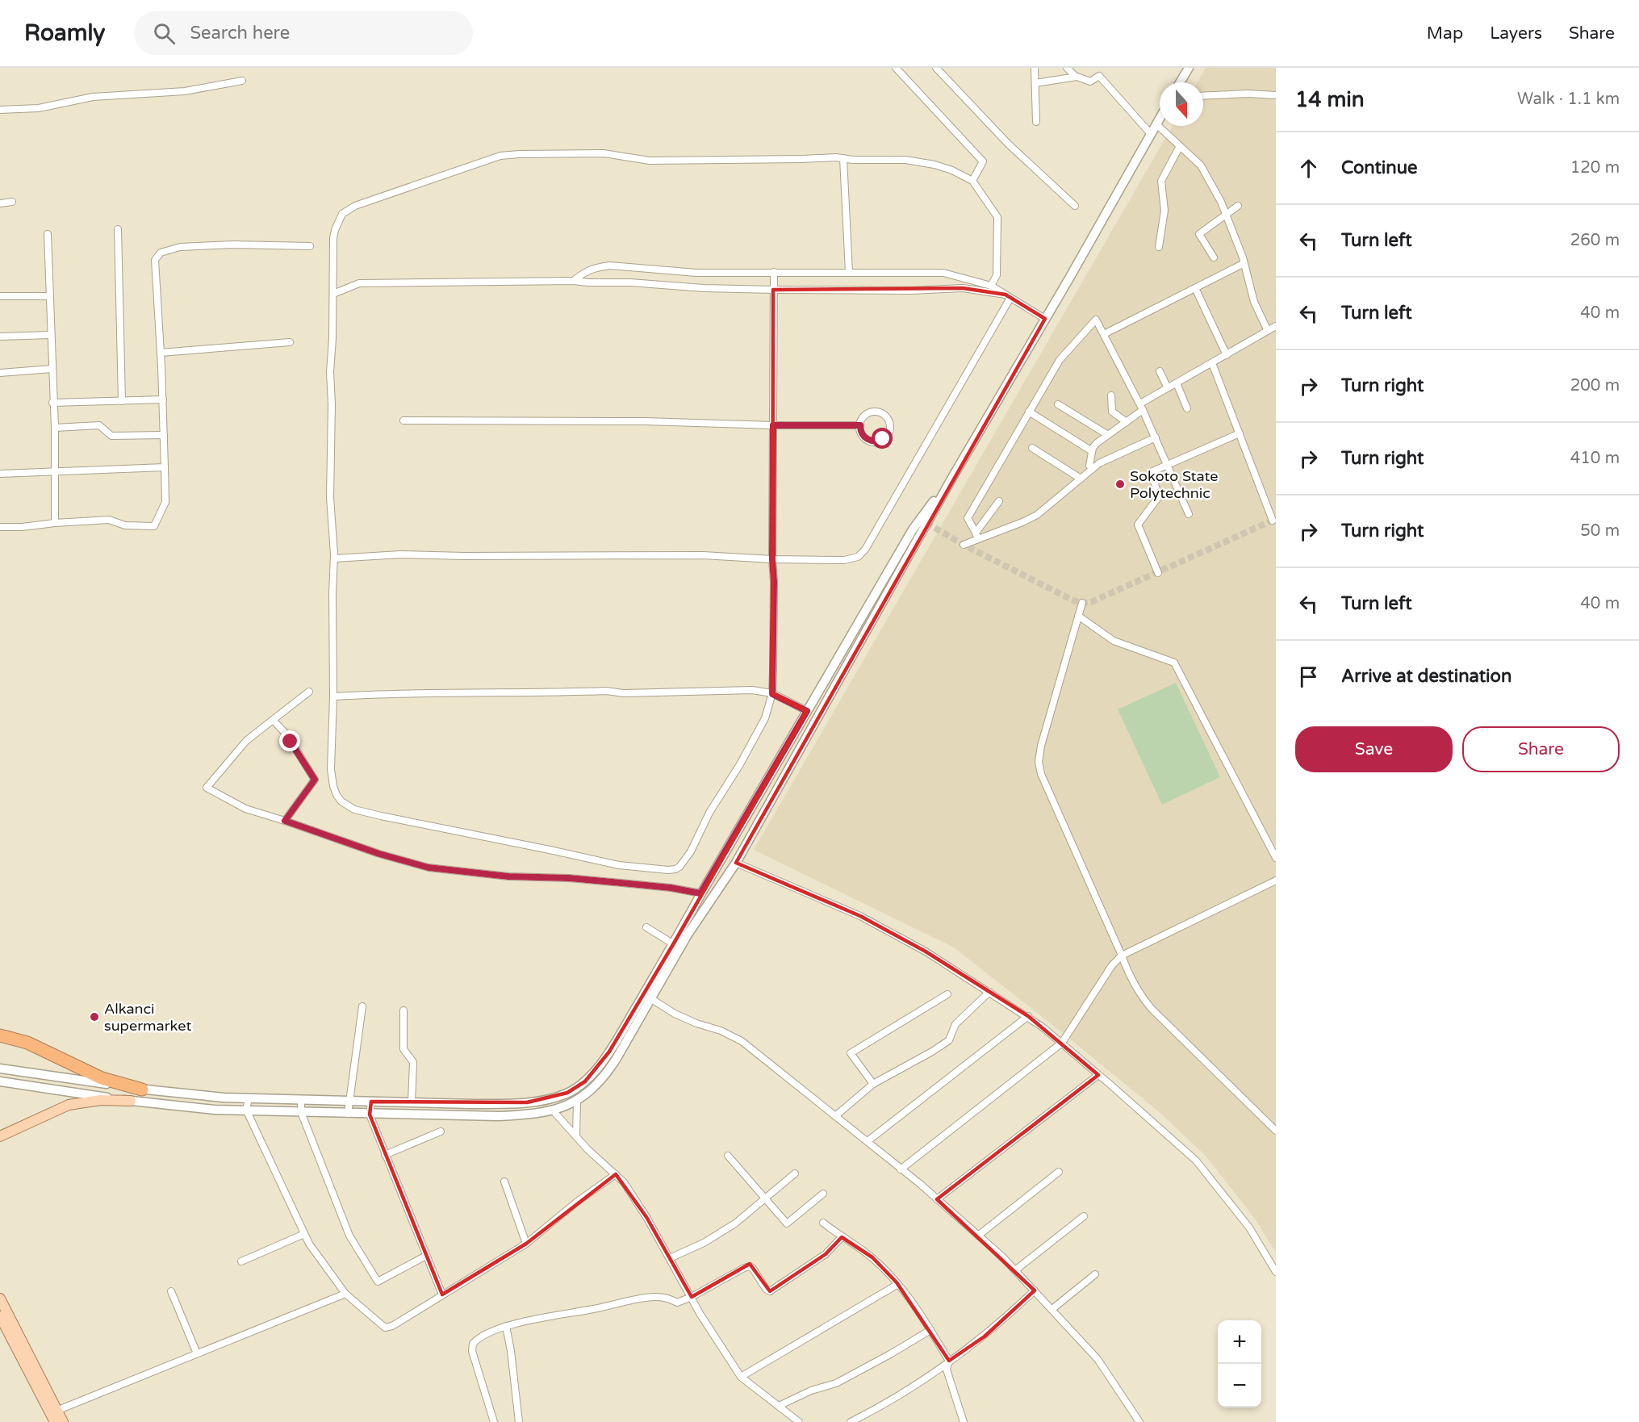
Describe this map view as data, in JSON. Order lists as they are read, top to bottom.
{
  "places": ["Sokoto State Polytechnic", "Alkanci supermarket"],
  "north": "bottom",
  "page": {
    "header": "Roamly",
    "search": "Search here",
    "nav": ["Map", "Layers", "Share"],
    "heading": ["14 min", "Walk · 1.1 km"],
    "list": [
      ["Continue", "120 m"],
      ["Turn left", "260 m"],
      ["Turn left", "40 m"],
      ["Turn right", "200 m"],
      ["Turn right", "410 m"],
      ["Turn right", "50 m"],
      ["Turn left", "40 m"],
      "Arrive at destination"
    ],
    "buttons": ["Save", "Share"],
    "map_buttons": ["+", "−"]
  }
}
